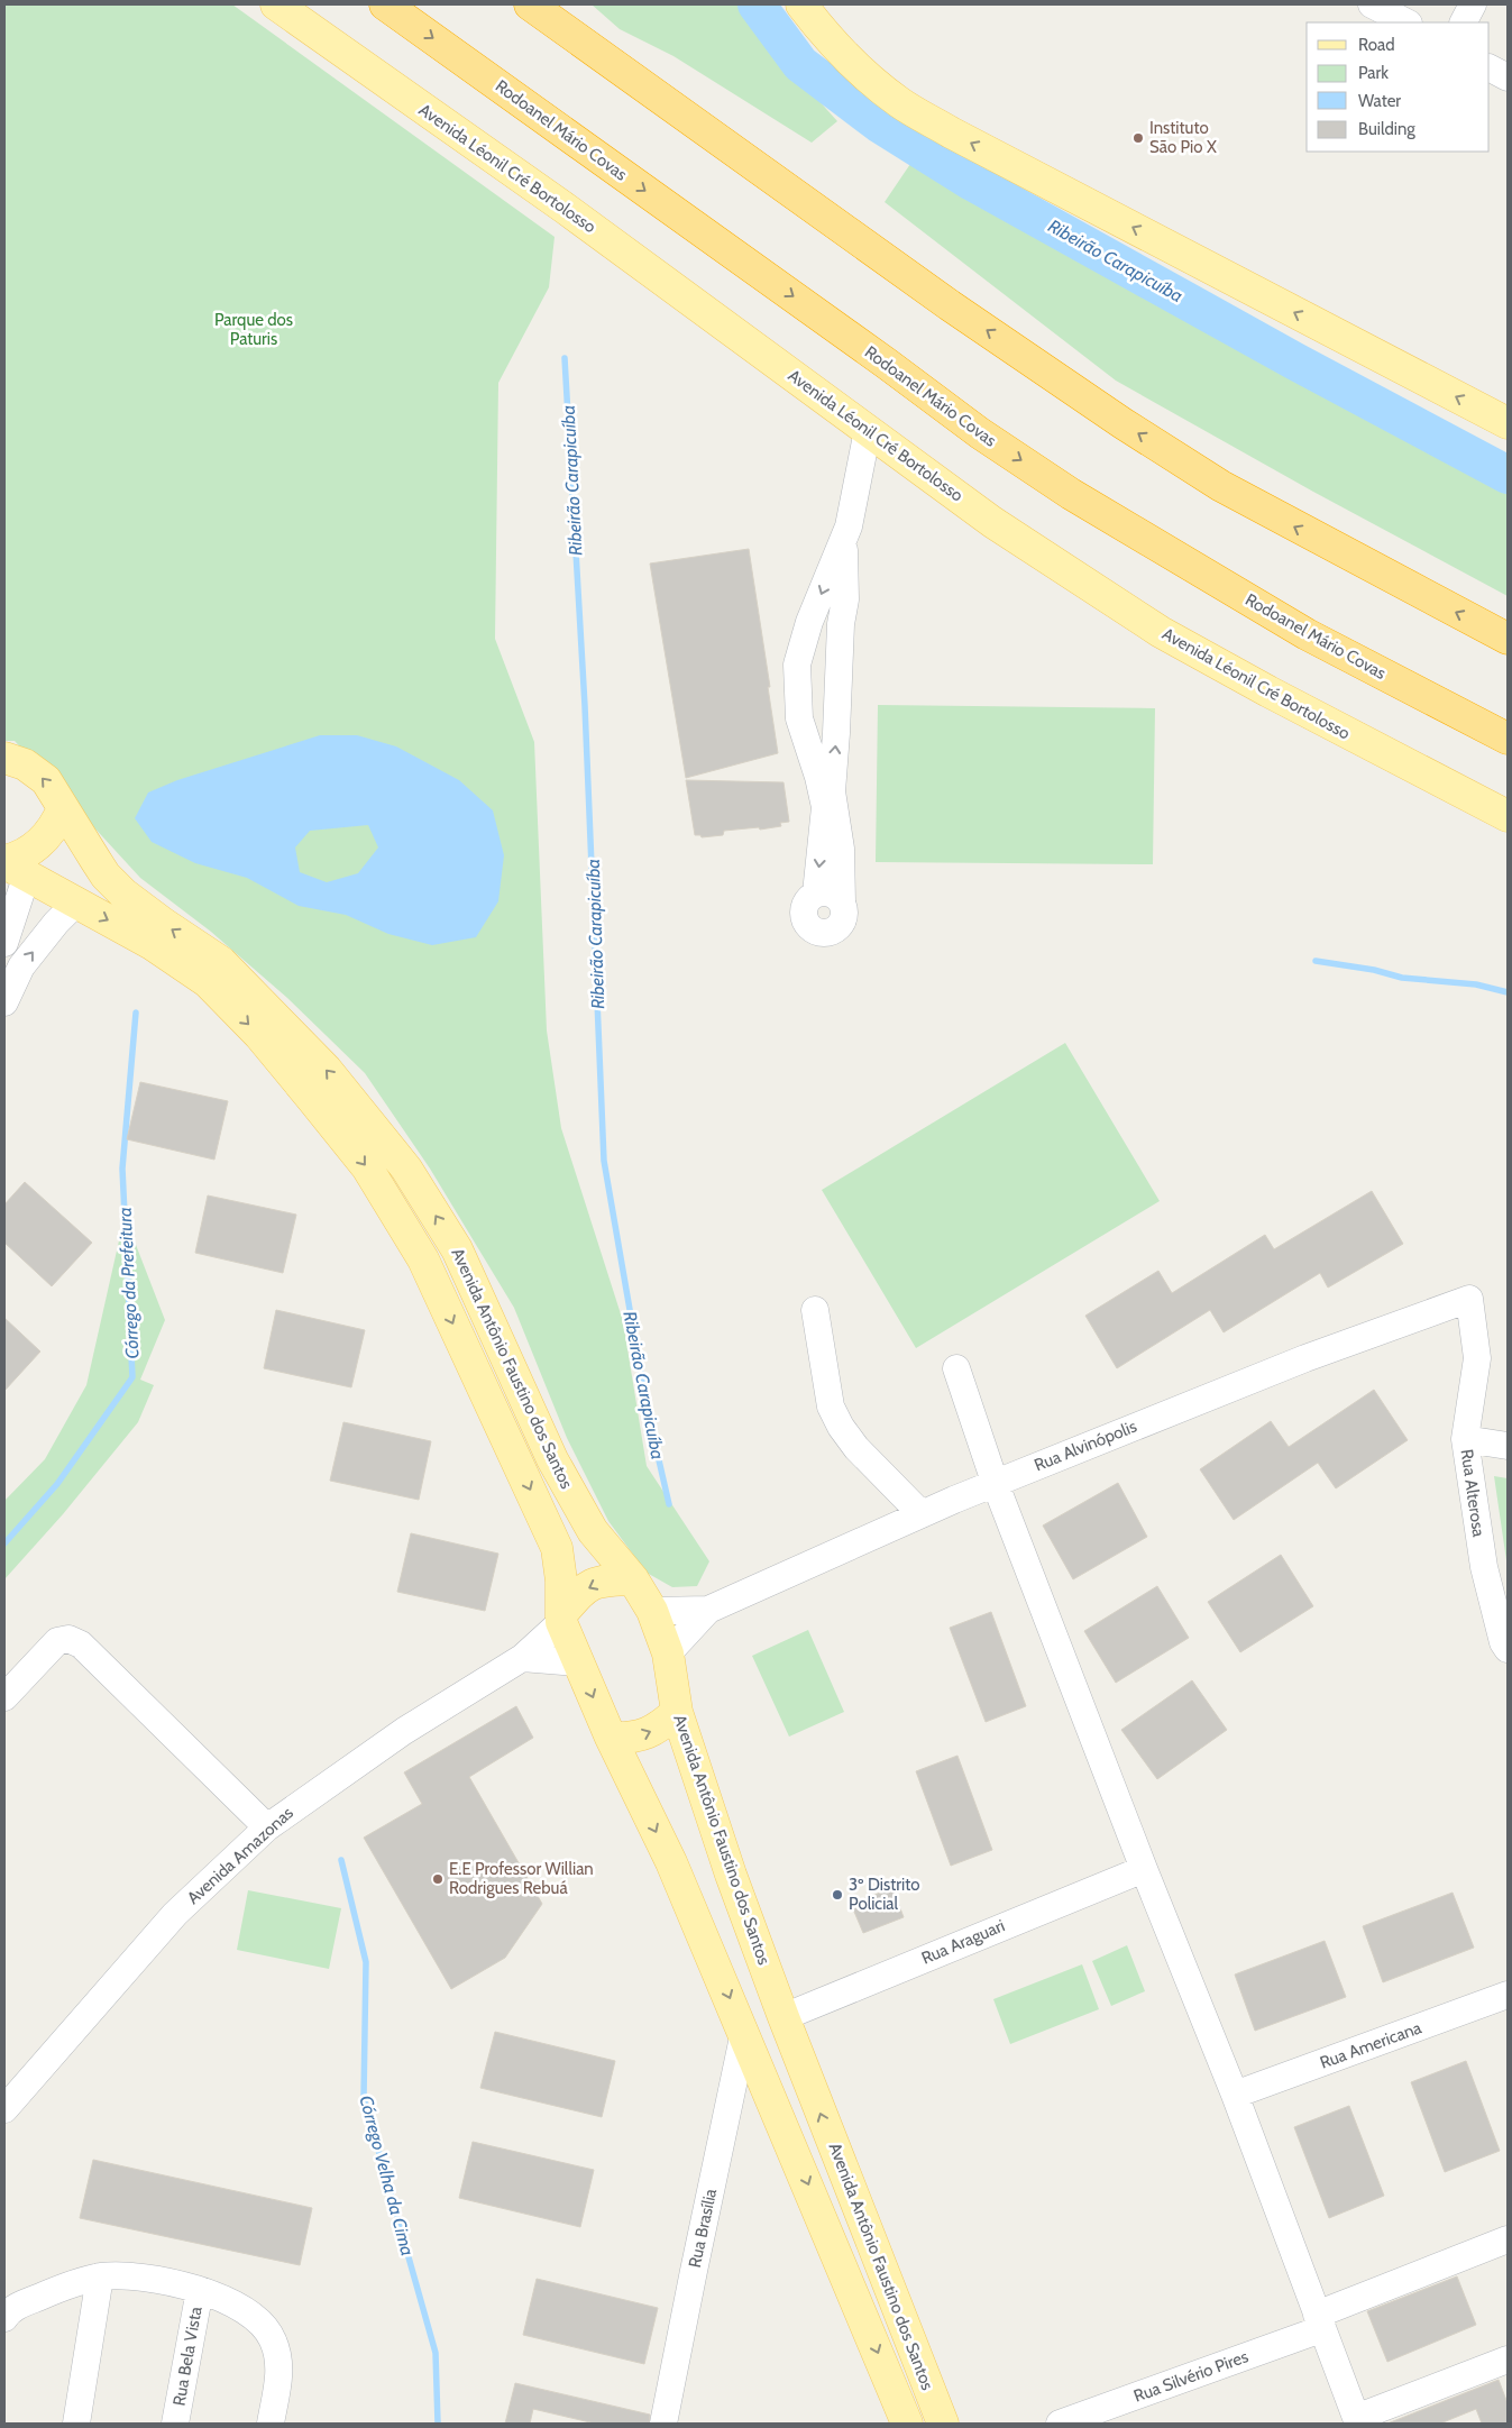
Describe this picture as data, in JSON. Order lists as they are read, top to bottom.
{
  "streets": {
    "highway": ["Rodoanel Mário Covas"],
    "main road": ["Avenida Léonil Cré Bortolosso", "Avenida Antônio Faustino dos Santos"],
    "street": [
      "Rua Alvinópolis",
      "Rua Alterosa",
      "Avenida Amazonas",
      "Rua Araguari",
      "Rua Americana",
      "Rua Brasília",
      "Rua Bela Vista",
      "Rua Silvério Pires"
    ]
  },
  "crossings": [
    ["Avenida Antônio Faustino dos Santos", "Rua Alvinópolis"],
    ["Avenida Antônio Faustino dos Santos", "Avenida Amazonas"],
    ["Avenida Antônio Faustino dos Santos", "Rua Araguari"],
    ["Avenida Antônio Faustino dos Santos", "Rua Brasília"],
    ["Rua Alvinópolis", "Rua Alterosa"]
  ],
  "water": ["Ribeirão Carapicuíba", "Córrego da Prefeitura", "Córrego Velha da Cima"],
  "parks": ["Parque dos Paturis"],
  "places": ["Instituto São Pio X", "E.E Professor Willian Rodrigues Rebuá", "3º Distrito Policial"],
  "legend": [
    "Road",
    "Park",
    "Water",
    "Building"
  ]
}
